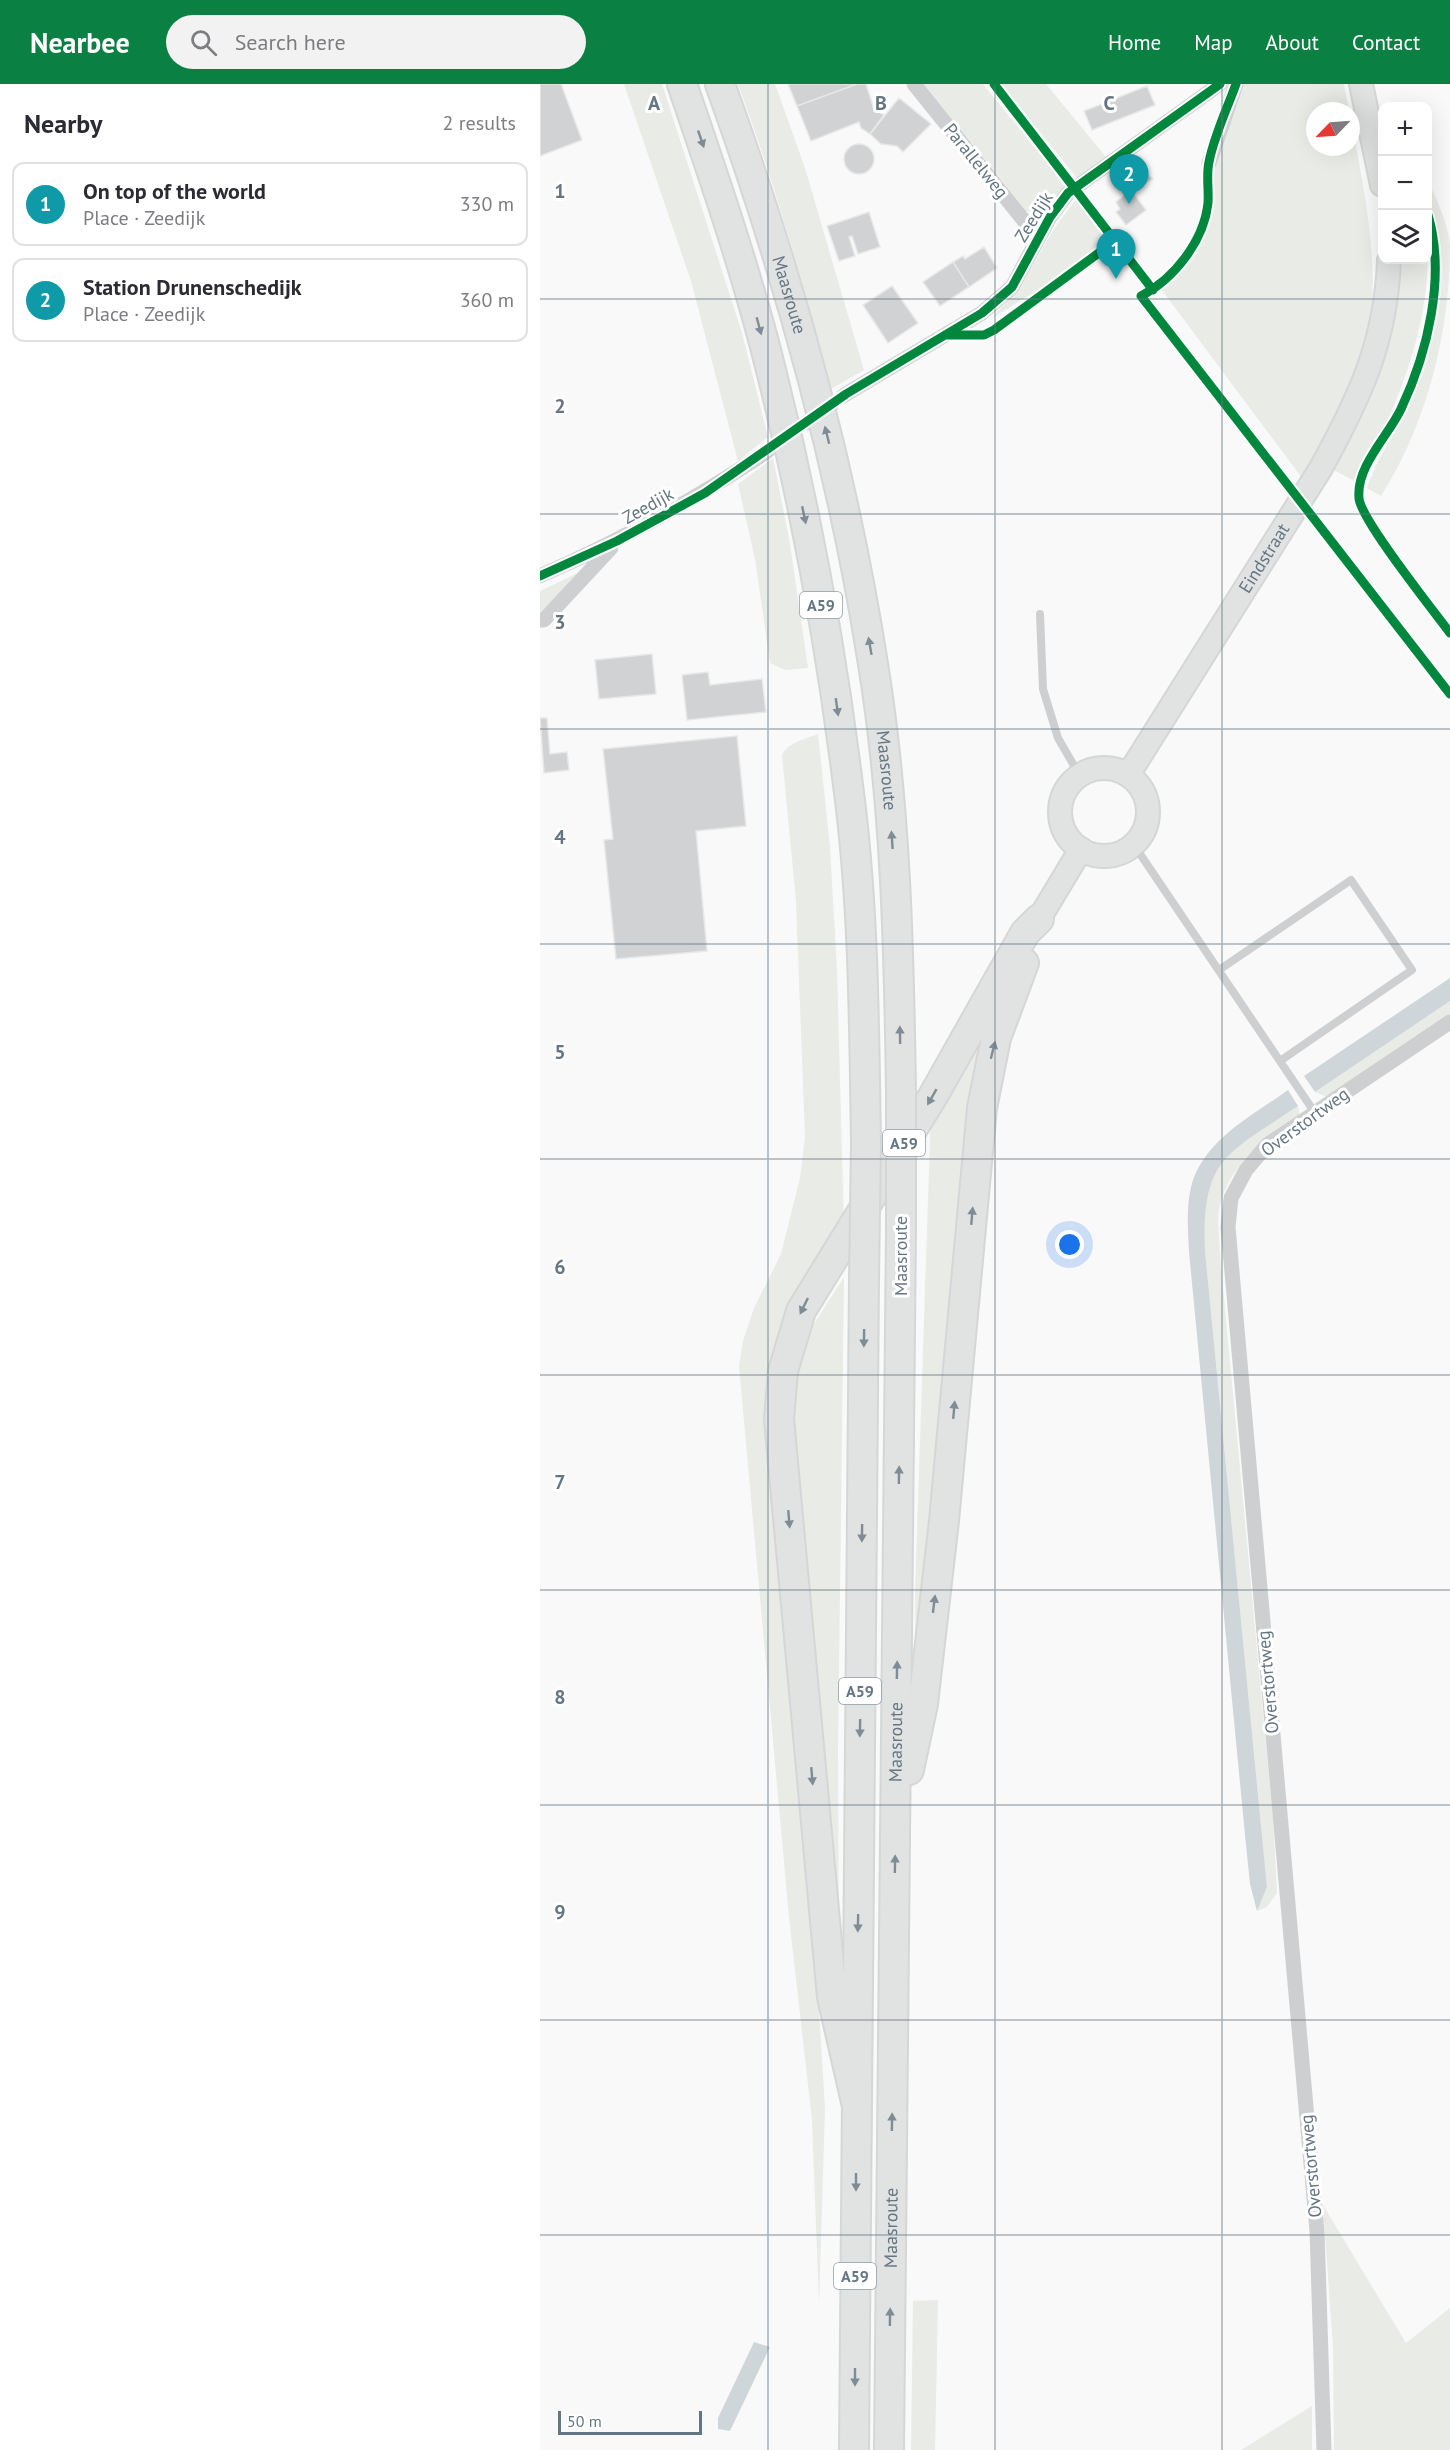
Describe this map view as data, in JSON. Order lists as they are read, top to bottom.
{
  "streets": {
    "highway": ["Maasroute", "A59"],
    "main road": ["Eindstraat"],
    "street": ["Parallelweg", "Zeedijk", "Overstortweg"]
  },
  "crossings": [
    ["Parallelweg", "Zeedijk"],
    ["Maasroute", "A59"]
  ],
  "scale_bar": "50 m",
  "north": "bottom left",
  "page": {
    "header": "Nearbee",
    "search": "Search here",
    "nav": [
      "Home",
      "Map",
      "About",
      "Contact"
    ],
    "heading": ["Nearby", "2 results"],
    "map_buttons": ["+", "−"],
    "pins": ["2", "1"],
    "list": [
      {
        "mark": "1",
        "name": "On top of the world",
        "note": "Place · Zeedijk",
        "value": "330 m"
      },
      {
        "mark": "2",
        "name": "Station Drunenschedijk",
        "note": "Place · Zeedijk",
        "value": "360 m"
      }
    ],
    "scale": "50 m"
  },
  "grid": {
    "columns": ["A", "B", "C"],
    "rows": [
      "1",
      "2",
      "3",
      "4",
      "5",
      "6",
      "7",
      "8",
      "9"
    ]
  }
}
